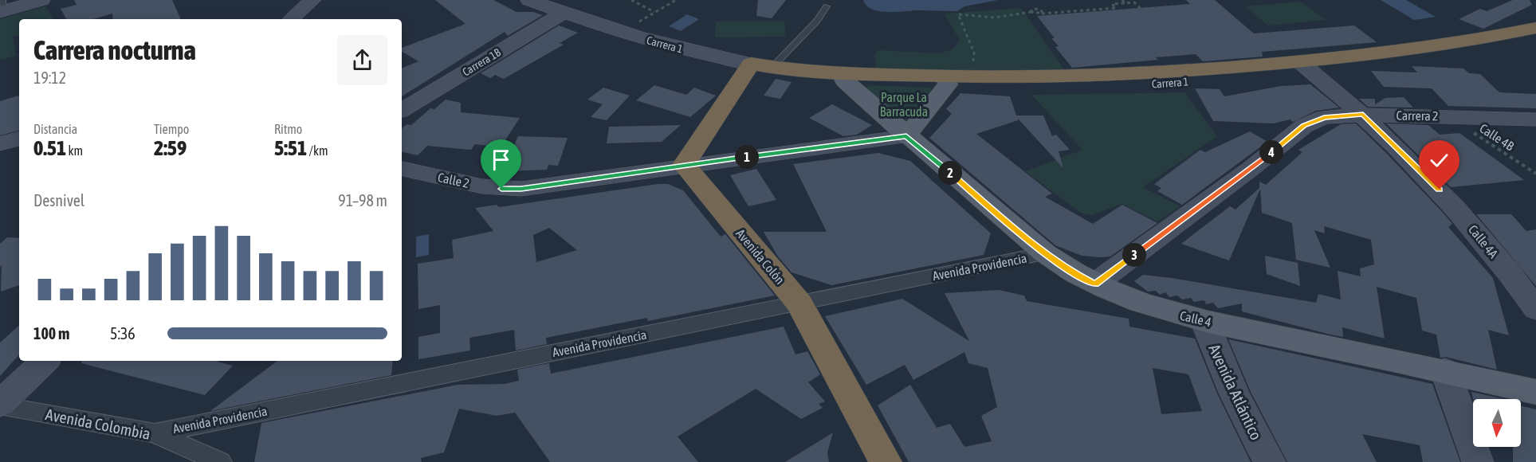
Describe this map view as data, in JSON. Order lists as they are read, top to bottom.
{
  "streets": {
    "highway": ["Carrera 1", "Avenida Colón"],
    "main road": ["Calle 4"],
    "street": [
      "Carrera 1B",
      "Carrera 2",
      "Calle 2",
      "Calle 4A",
      "Avenida Providencia",
      "Avenida Atlántico",
      "Avenida Colombia"
    ],
    "path": ["Calle 4B"]
  },
  "crossings": [
    ["Carrera 1", "Carrera 1B"],
    ["Carrera 1", "Calle 4A"],
    ["Carrera 1", "Calle 4"],
    ["Carrera 2", "Calle 4B"],
    ["Carrera 2", "Calle 4A"],
    ["Carrera 2", "Calle 4"],
    ["Calle 2", "Avenida Colón"],
    ["Calle 2", "Calle 4"],
    ["Avenida Colón", "Avenida Providencia"],
    ["Avenida Providencia", "Calle 4"],
    ["Avenida Providencia", "Avenida Colombia"],
    ["Calle 4", "Avenida Atlántico"]
  ],
  "parks": ["Parque La Barracuda"],
  "north": "bottom",
  "page": {
    "heading": ["Carrera nocturna", "19:12"],
    "stats": [
      ["Distancia", "0.51 km"],
      ["Tiempo", "2:59"],
      ["Ritmo", "5:51 /km"]
    ],
    "pins": [
      "4",
      "1",
      "2",
      "3"
    ],
    "chart": ["Desnivel", "91–98 m"],
    "list": [
      {
        "name": "100 m",
        "note": "5:36"
      }
    ]
  }
}
